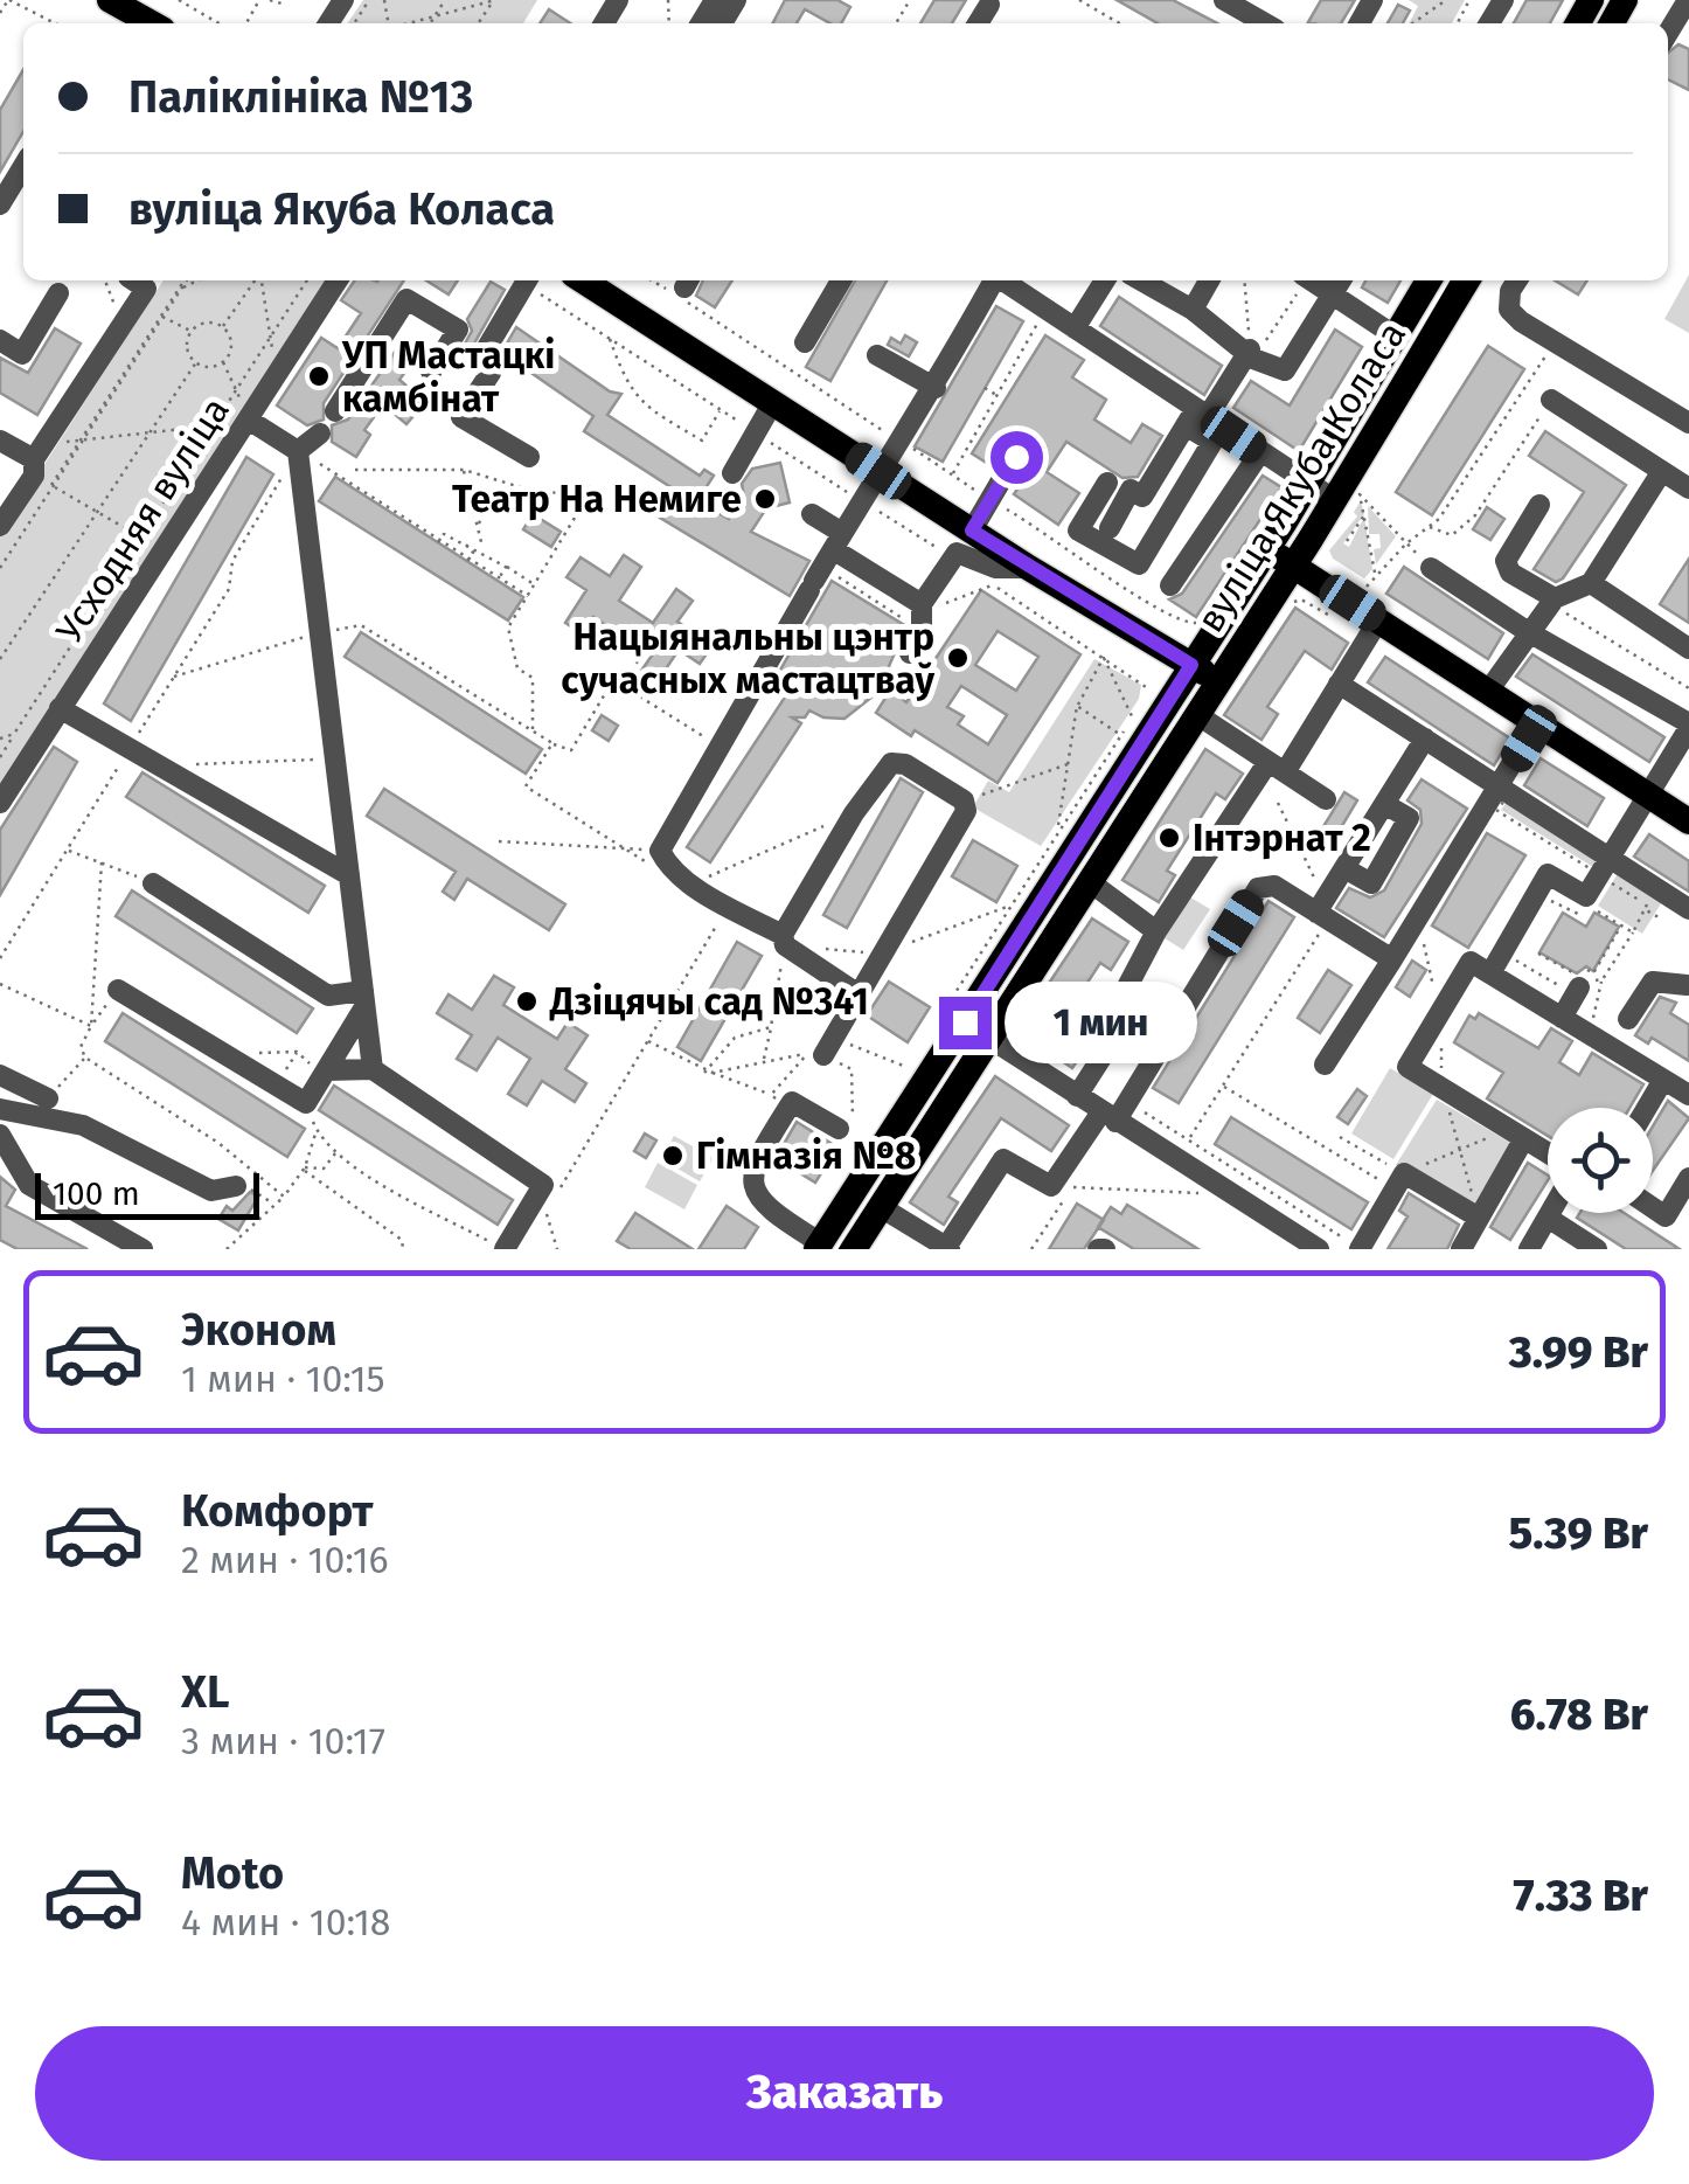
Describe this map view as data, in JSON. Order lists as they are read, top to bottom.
{
  "streets": {
    "main road": ["вуліца Якуба Коласа"],
    "street": ["Усходняя вуліца"]
  },
  "places": [
    "УП Мастацкі камбінат",
    "Театр На Немиге",
    "Нацыянальны цэнтр сучасных мастацтваў",
    "Інтэрнат 2",
    "Дзіцячы сад №341",
    "Гімназія №8"
  ],
  "scale_bar": "100 m",
  "page": {
    "banner": ["Паліклініка №13", "вуліца Якуба Коласа"],
    "bubble": "1 мин",
    "scale": "100 m",
    "list": [
      {
        "name": "Эконом",
        "note": "1 мин · 10:15",
        "value": "3.99 Br"
      },
      {
        "name": "Комфорт",
        "note": "2 мин · 10:16",
        "value": "5.39 Br"
      },
      {
        "name": "XL",
        "note": "3 мин · 10:17",
        "value": "6.78 Br"
      },
      {
        "name": "Moto",
        "note": "4 мин · 10:18",
        "value": "7.33 Br"
      }
    ],
    "buttons": "Заказать"
  }
}
